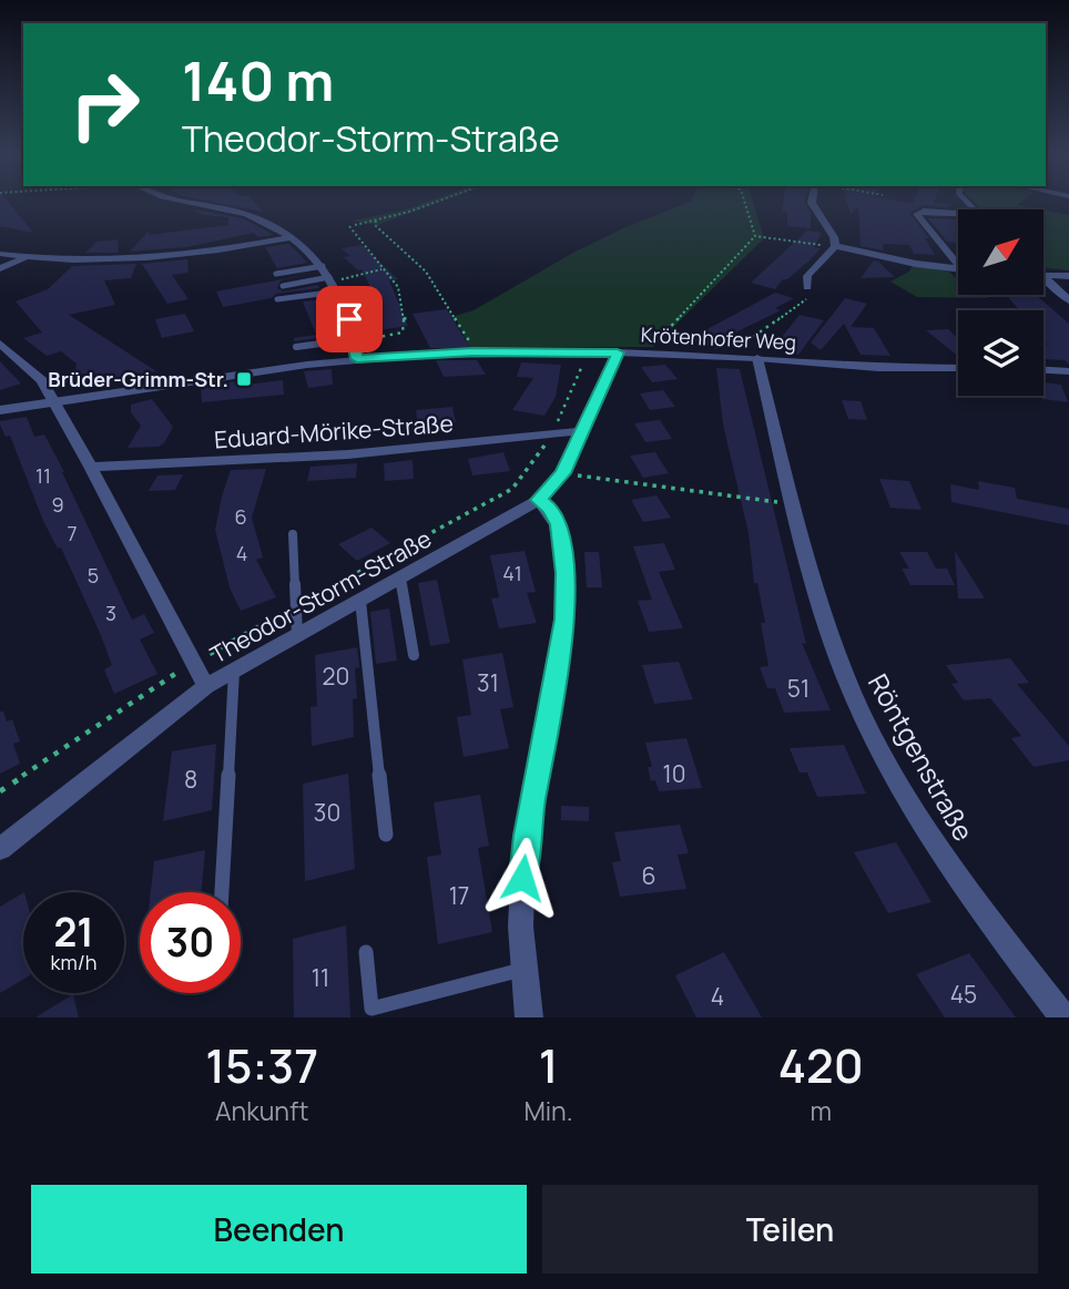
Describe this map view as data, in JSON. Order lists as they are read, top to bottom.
{
  "streets": {
    "street": [
      "Krötenhofer Weg",
      "Eduard-Mörike-Straße",
      "Theodor-Storm-Straße",
      "Röntgenstraße"
    ]
  },
  "crossings": [
    ["Krötenhofer Weg", "Theodor-Storm-Straße"],
    ["Krötenhofer Weg", "Röntgenstraße"],
    ["Eduard-Mörike-Straße", "Theodor-Storm-Straße"]
  ],
  "places": {
    "transit": ["Brüder-Grimm-Str."]
  },
  "house_numbers": [
    "11",
    "9",
    "6",
    "7",
    "4",
    "41",
    "5",
    "3",
    "20",
    "31",
    "51",
    "10",
    "8",
    "30",
    "6",
    "17",
    "11",
    "45",
    "4"
  ],
  "north": "top right",
  "page": {
    "turn": ["140 m", "Theodor-Storm-Straße"],
    "speed": "21 km/h",
    "limit": "30",
    "eta": [
      "15:37",
      "Ankunft",
      "1",
      "Min.",
      "420",
      "m"
    ],
    "buttons": ["Beenden", "Teilen"]
  }
}
